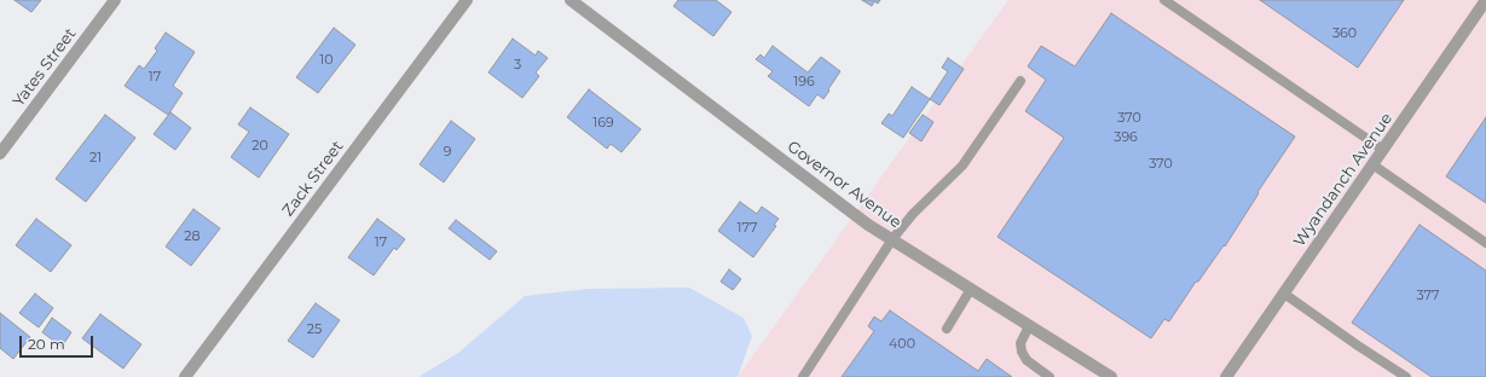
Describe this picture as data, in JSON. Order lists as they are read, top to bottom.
{
  "streets": {
    "street": [
      "Yates Street",
      "Zack Street",
      "Wyandanch Avenue",
      "Governor Avenue"
    ]
  },
  "house_numbers": [
    "360",
    "10",
    "3",
    "17",
    "196",
    "370",
    "169",
    "396",
    "20",
    "9",
    "21",
    "370",
    "177",
    "28",
    "17",
    "377",
    "25",
    "400"
  ],
  "scale_bar": "20 m"
}
